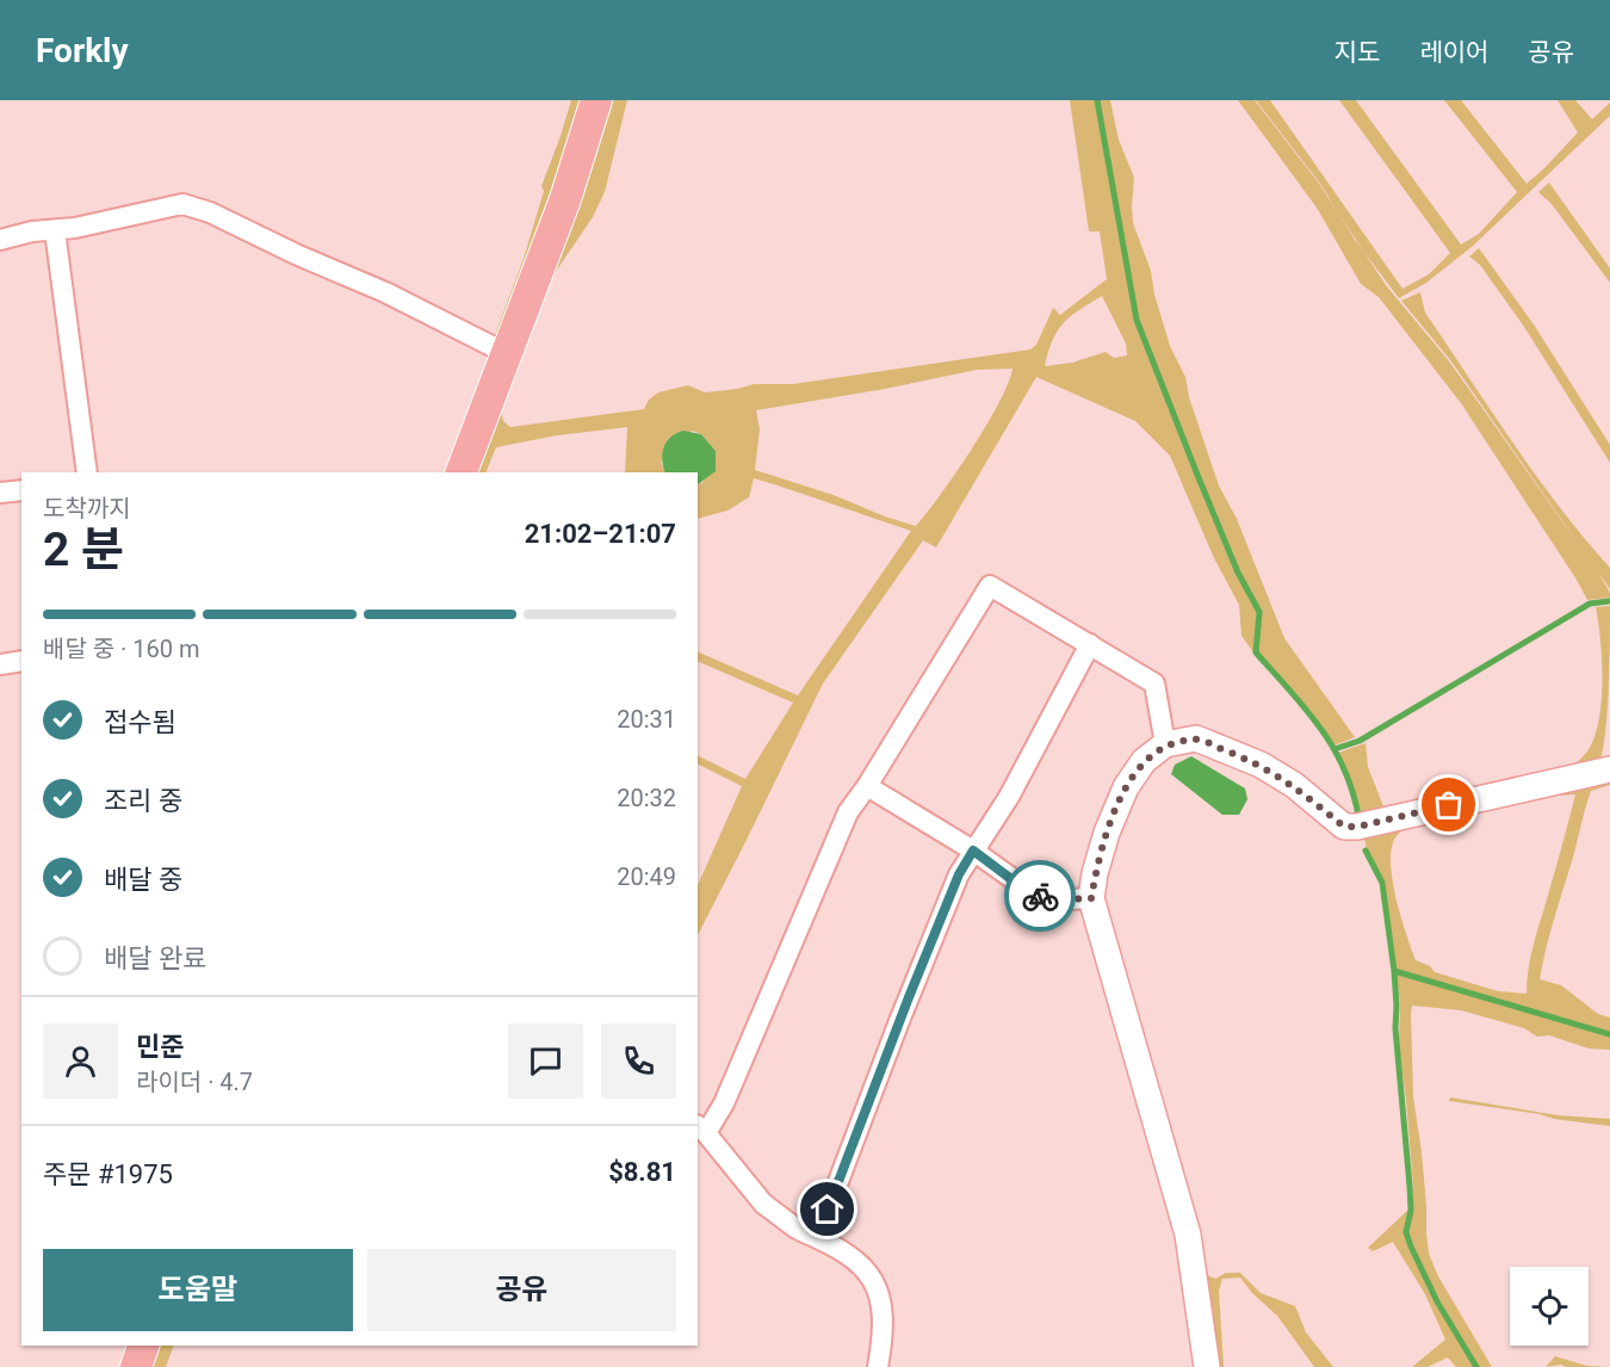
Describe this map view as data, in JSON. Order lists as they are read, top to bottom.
{
  "page": {
    "header": "Forkly",
    "nav": ["지도", "레이어", "공유"],
    "heading": ["2 분", "도착까지", "21:02–21:07"],
    "panel": [
      "민준",
      "라이더 · 4.7",
      "주문 #1975",
      "$8.81"
    ],
    "bar": "배달 중 · 160 m",
    "list": [
      ["접수됨", "20:31"],
      ["조리 중", "20:32"],
      ["배달 중", "20:49"],
      "배달 완료"
    ],
    "buttons": ["도움말", "공유"]
  }
}
